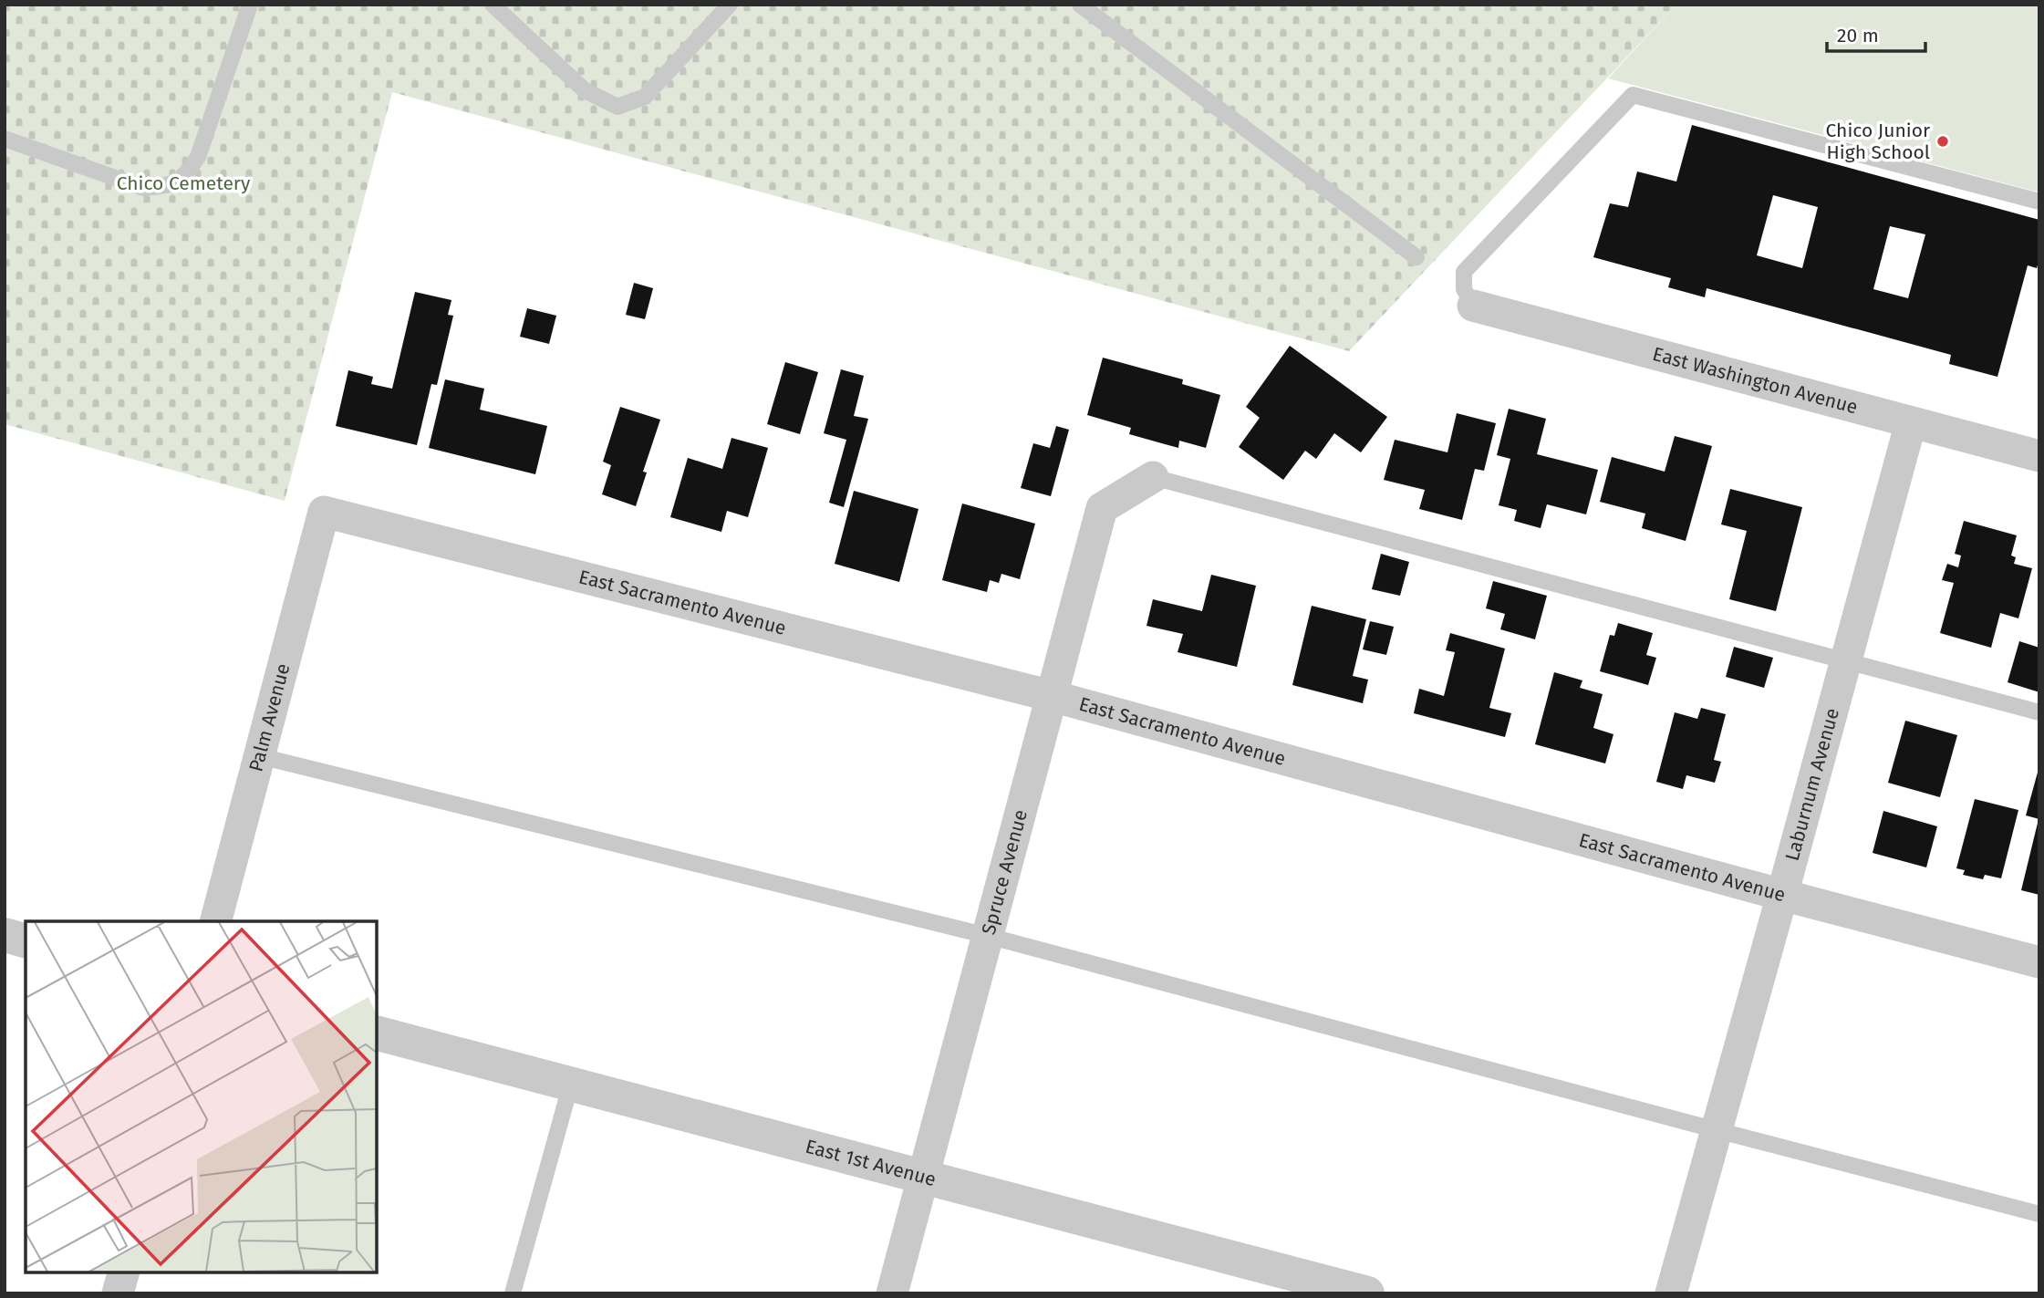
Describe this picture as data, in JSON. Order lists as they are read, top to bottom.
{
  "streets": {
    "street": [
      "East Washington Avenue",
      "East Sacramento Avenue",
      "Palm Avenue",
      "Laburnum Avenue",
      "Spruce Avenue",
      "East 1st Avenue"
    ]
  },
  "crossings": [
    ["East Washington Avenue", "Laburnum Avenue"],
    ["East Sacramento Avenue", "Palm Avenue"],
    ["East Sacramento Avenue", "Laburnum Avenue"],
    ["East Sacramento Avenue", "Spruce Avenue"],
    ["Spruce Avenue", "East 1st Avenue"]
  ],
  "parks": ["Chico Cemetery"],
  "places": ["Chico Junior High School"],
  "scale_bar": "20 m"
}
